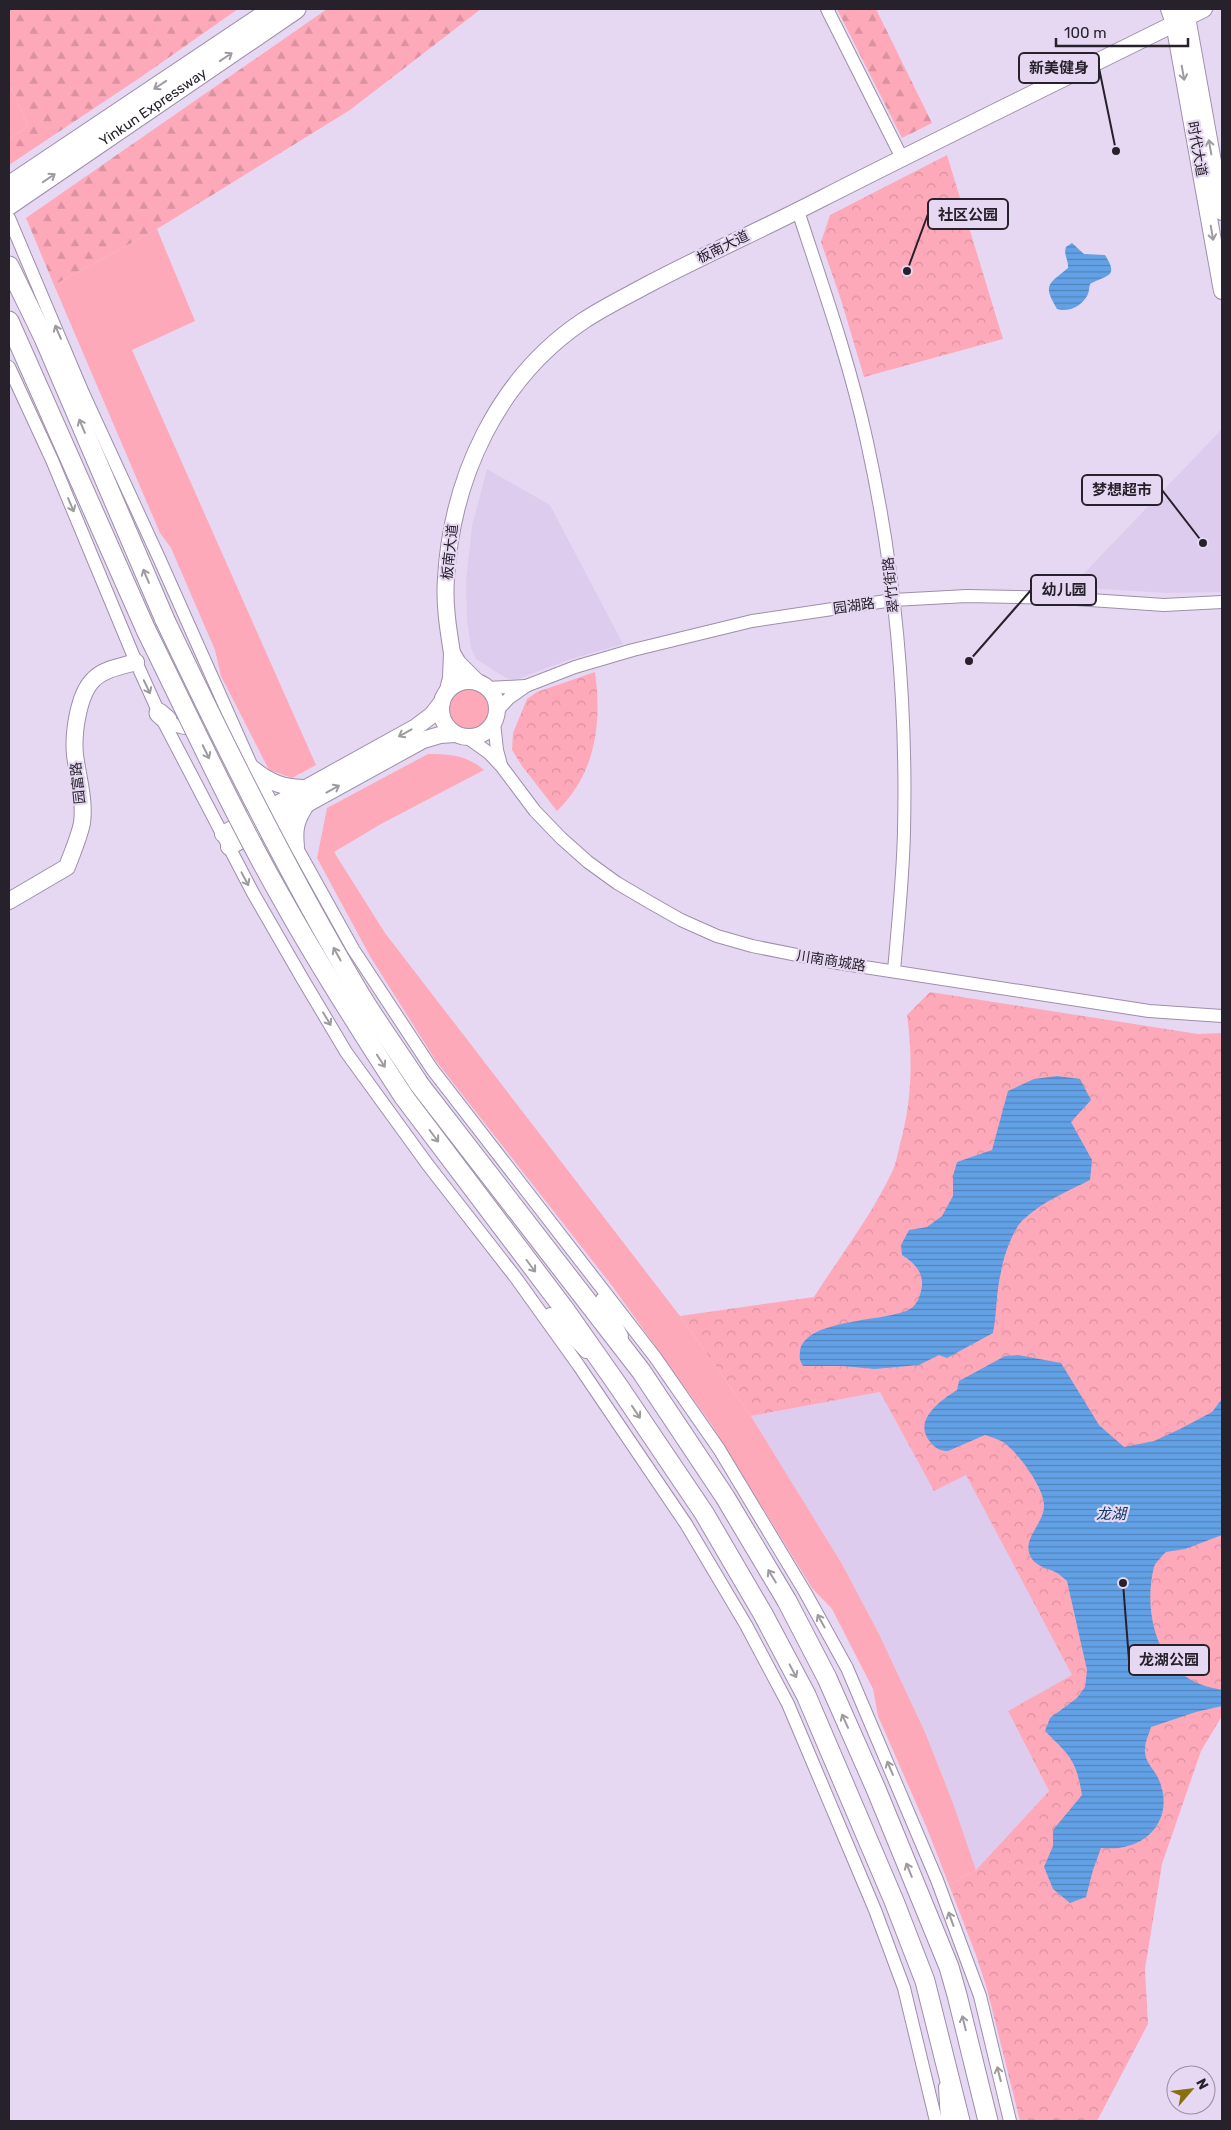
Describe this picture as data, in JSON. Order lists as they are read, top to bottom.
{
  "streets": {
    "highway": ["Yinkun Expressway"],
    "main road": ["时代大道", "板南大道", "园富路"],
    "street": ["翠竹街路", "园湖路", "川南商城路"]
  },
  "crossings": [
    ["时代大道", "板南大道"],
    ["板南大道", "翠竹街路"],
    ["翠竹街路", "园湖路"],
    ["翠竹街路", "川南商城路"]
  ],
  "water": ["龙湖"],
  "places": [
    "新美健身",
    "社区公园",
    "梦想超市",
    "幼儿园",
    "龙湖公园"
  ],
  "scale_bar": "100 m",
  "north": "top right"
}
